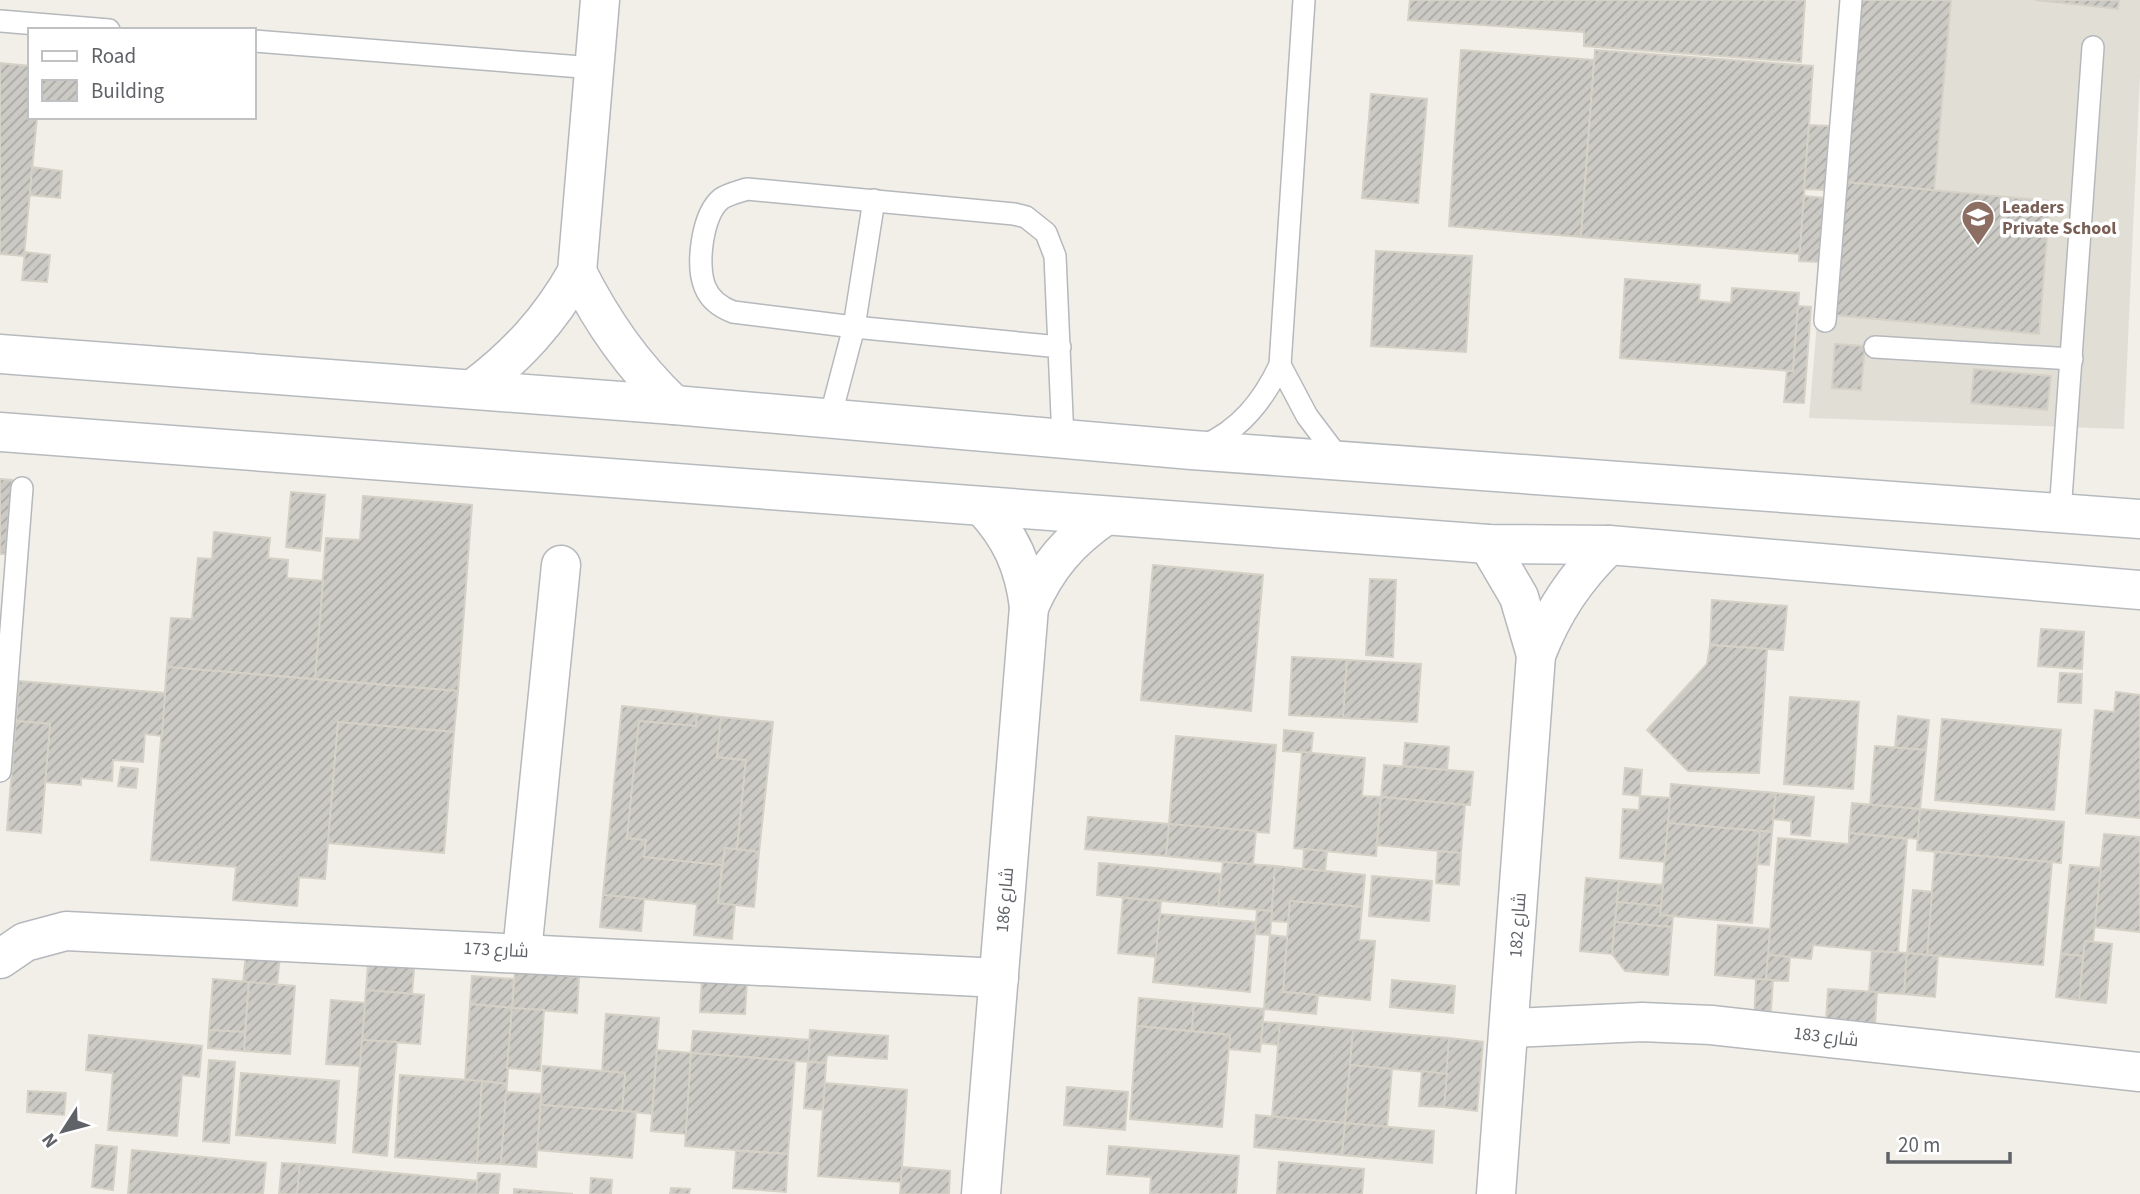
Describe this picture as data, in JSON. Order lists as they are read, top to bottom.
{
  "streets": {
    "street": [
      "شارع 186",
      "شارع 182",
      "شارع 173",
      "شارع 183"
    ]
  },
  "crossings": [
    ["شارع 186", "شارع 173"],
    ["شارع 182", "شارع 183"]
  ],
  "places": {
    "school or university": ["Leaders Private School"]
  },
  "legend": ["Road", "Building"],
  "scale_bar": "20 m",
  "north": "bottom left"
}
